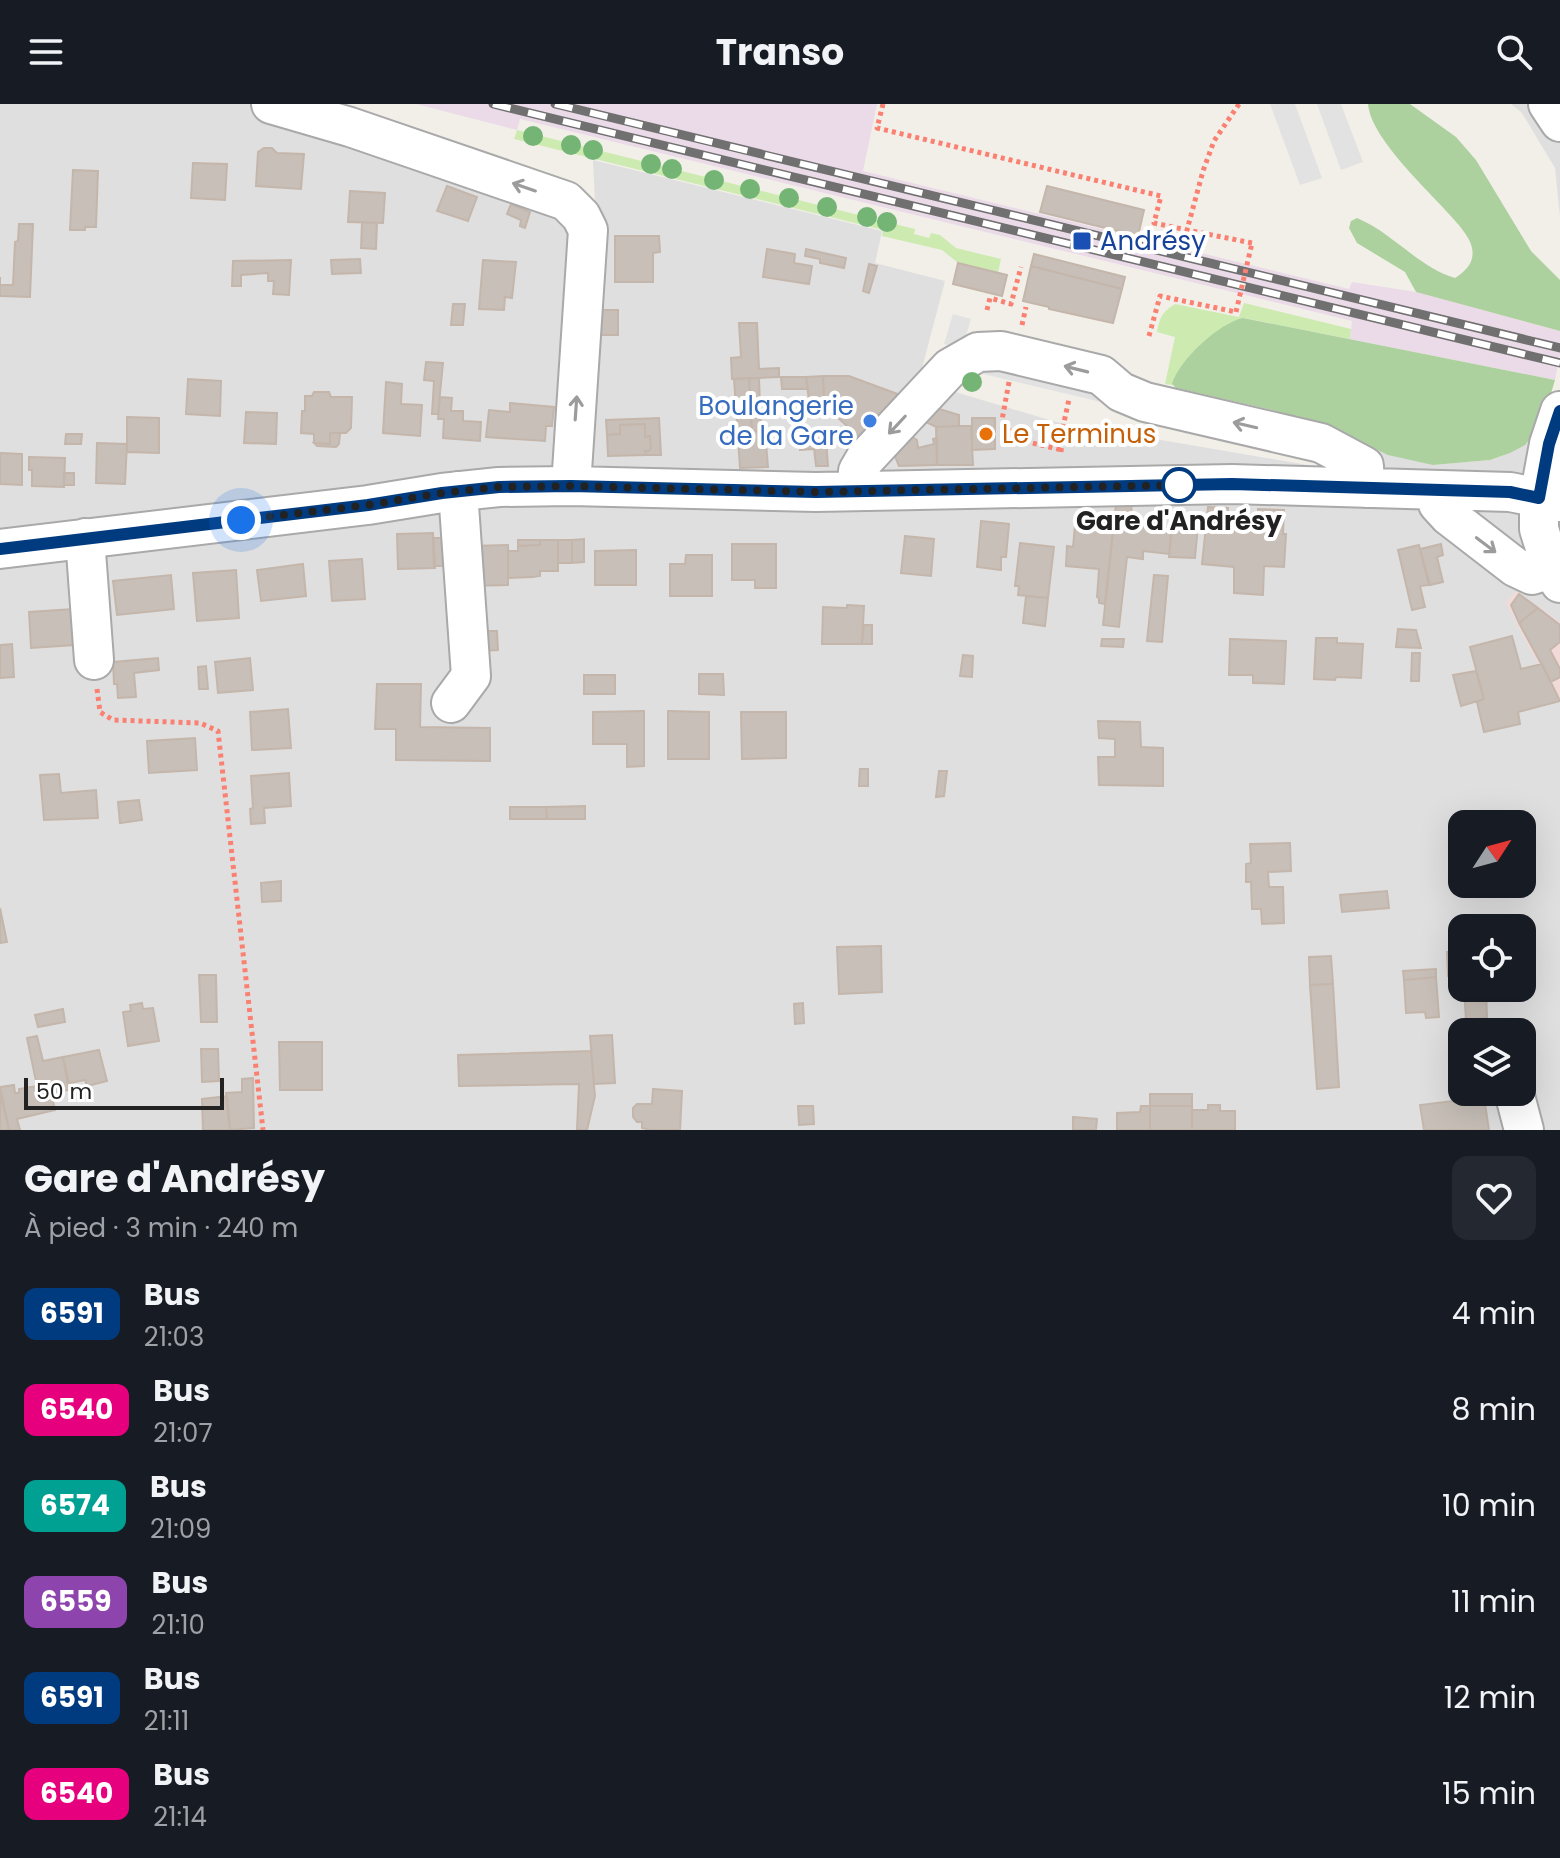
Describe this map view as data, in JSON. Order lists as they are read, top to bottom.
{
  "places": {
    "transit": ["Andrésy"],
    "other": ["Boulangerie de la Gare", "Le Terminus", "Gare d'Andrésy"]
  },
  "lines": ["bus line 6591"],
  "scale_bar": "50 m",
  "north": "top right",
  "page": {
    "header": "Transo",
    "scale": "50 m",
    "heading": ["Gare d'Andrésy", "À pied · 3 min · 240 m"],
    "list": [
      {
        "mark": "6591",
        "name": "Bus",
        "note": "21:03",
        "value": "4 min"
      },
      {
        "mark": "6540",
        "name": "Bus",
        "note": "21:07",
        "value": "8 min"
      },
      {
        "mark": "6574",
        "name": "Bus",
        "note": "21:09",
        "value": "10 min"
      },
      {
        "mark": "6559",
        "name": "Bus",
        "note": "21:10",
        "value": "11 min"
      },
      {
        "mark": "6591",
        "name": "Bus",
        "note": "21:11",
        "value": "12 min"
      },
      {
        "mark": "6540",
        "name": "Bus",
        "note": "21:14",
        "value": "15 min"
      }
    ]
  }
}
